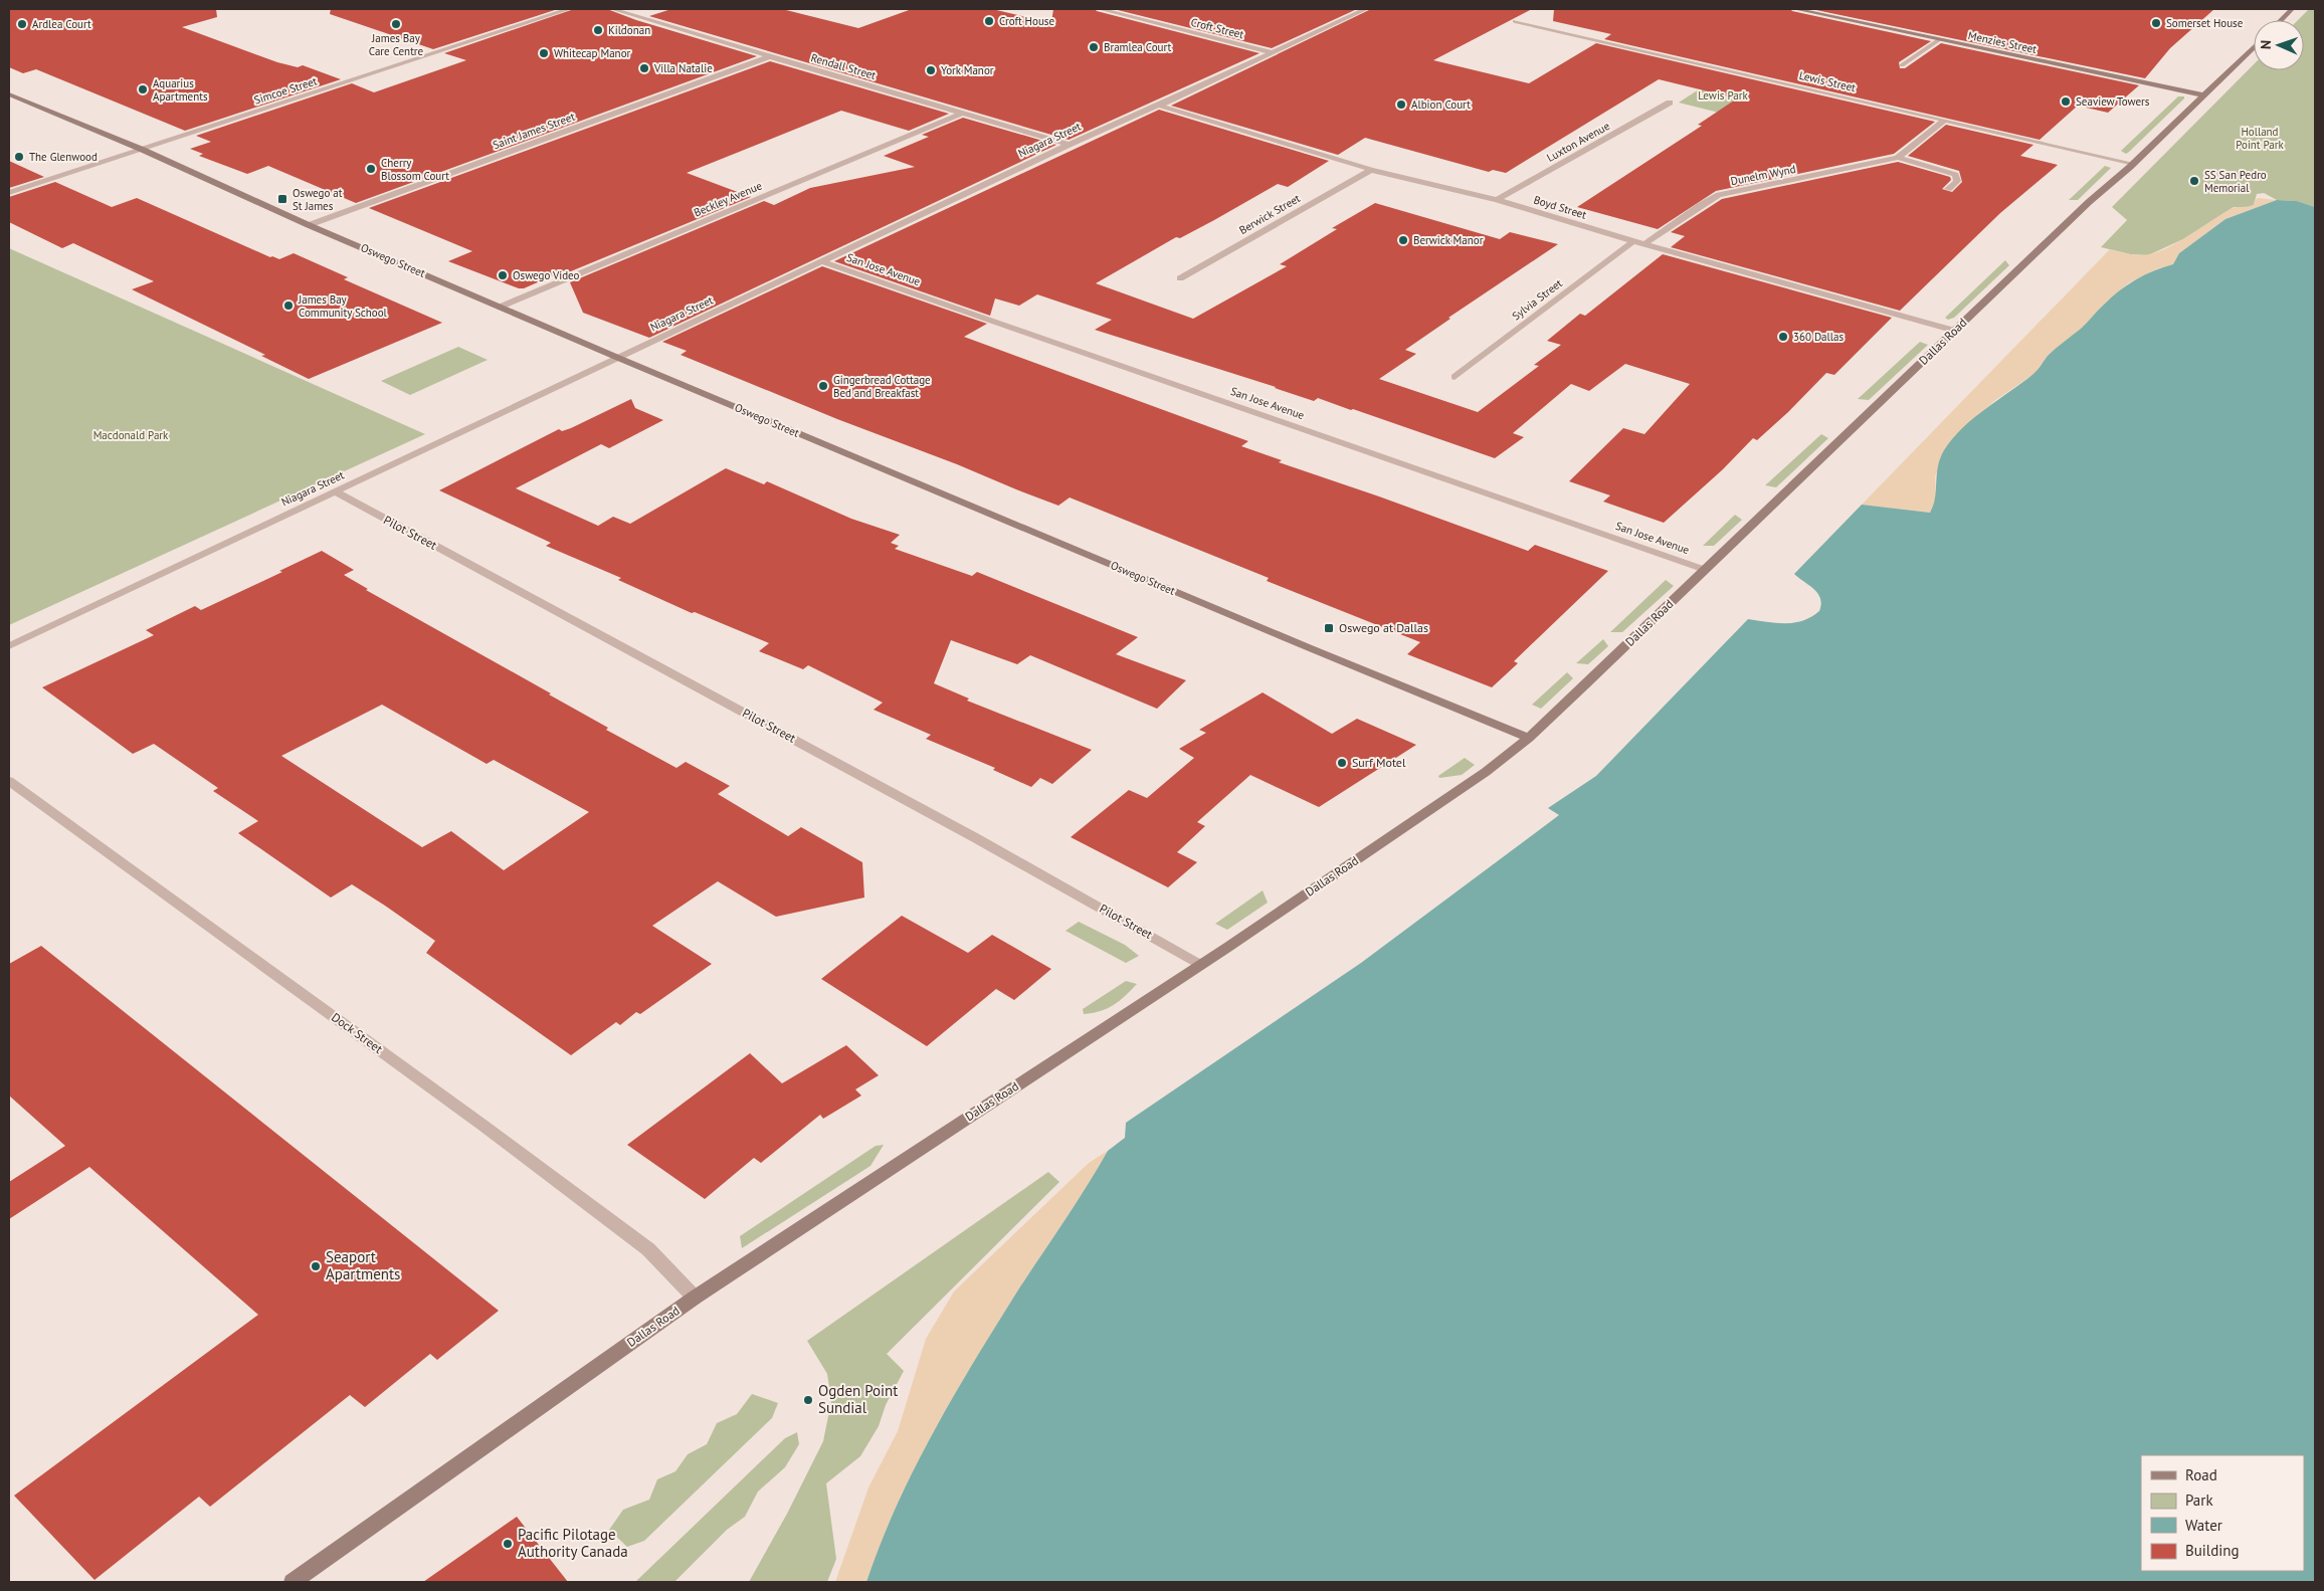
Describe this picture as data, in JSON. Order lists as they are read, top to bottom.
{
  "streets": {
    "street": [
      "Croft Street",
      "Menzies Street",
      "Rendall Street",
      "Lewis Street",
      "Simcoe Street",
      "Saint James Street",
      "Niagara Street",
      "Luxton Avenue",
      "Dunelm Wynd",
      "Beckley Avenue",
      "Boyd Street",
      "Berwick Street",
      "Oswego Street",
      "San Jose Avenue",
      "Sylvia Street",
      "Dallas Road",
      "Pilot Street",
      "Dock Street"
    ]
  },
  "crossings": [
    ["Croft Street", "Niagara Street"],
    ["Menzies Street", "Dallas Road"],
    ["Rendall Street", "Saint James Street"],
    ["Rendall Street", "Niagara Street"],
    ["Rendall Street", "Beckley Avenue"],
    ["Lewis Street", "Dunelm Wynd"],
    ["Lewis Street", "Dallas Road"],
    ["Simcoe Street", "Oswego Street"],
    ["Saint James Street", "Oswego Street"],
    ["Niagara Street", "Boyd Street"],
    ["Niagara Street", "Oswego Street"],
    ["Niagara Street", "San Jose Avenue"],
    ["Niagara Street", "Pilot Street"],
    ["Luxton Avenue", "Boyd Street"],
    ["Dunelm Wynd", "Boyd Street"],
    ["Beckley Avenue", "Oswego Street"],
    ["Boyd Street", "Berwick Street"],
    ["Boyd Street", "Sylvia Street"],
    ["Boyd Street", "Dallas Road"],
    ["Oswego Street", "Dallas Road"],
    ["San Jose Avenue", "Dallas Road"],
    ["Dallas Road", "Pilot Street"],
    ["Dallas Road", "Dock Street"]
  ],
  "parks": ["Lewis Park", "Holland Point Park", "Macdonald Park"],
  "places": {
    "other": [
      "Croft House",
      "Somerset House",
      "Ardlea Court",
      "James Bay Care Centre",
      "Kildonan",
      "Bramlea Court",
      "Whitecap Manor",
      "Villa Natalie",
      "York Manor",
      "Aquarius Apartments",
      "Seaview Towers",
      "Albion Court",
      "The Glenwood",
      "Cherry Blossom Court",
      "SS San Pedro Memorial",
      "Berwick Manor",
      "Oswego Video",
      "James Bay Community School",
      "360 Dallas",
      "Gingerbread Cottage Bed and Breakfast",
      "Surf Motel",
      "Seaport Apartments",
      "Ogden Point Sundial",
      "Pacific Pilotage Authority Canada"
    ],
    "transit": ["Oswego at St James", "Oswego at Dallas"]
  },
  "legend": [
    "Road",
    "Park",
    "Water",
    "Building"
  ],
  "north": "left"
}
